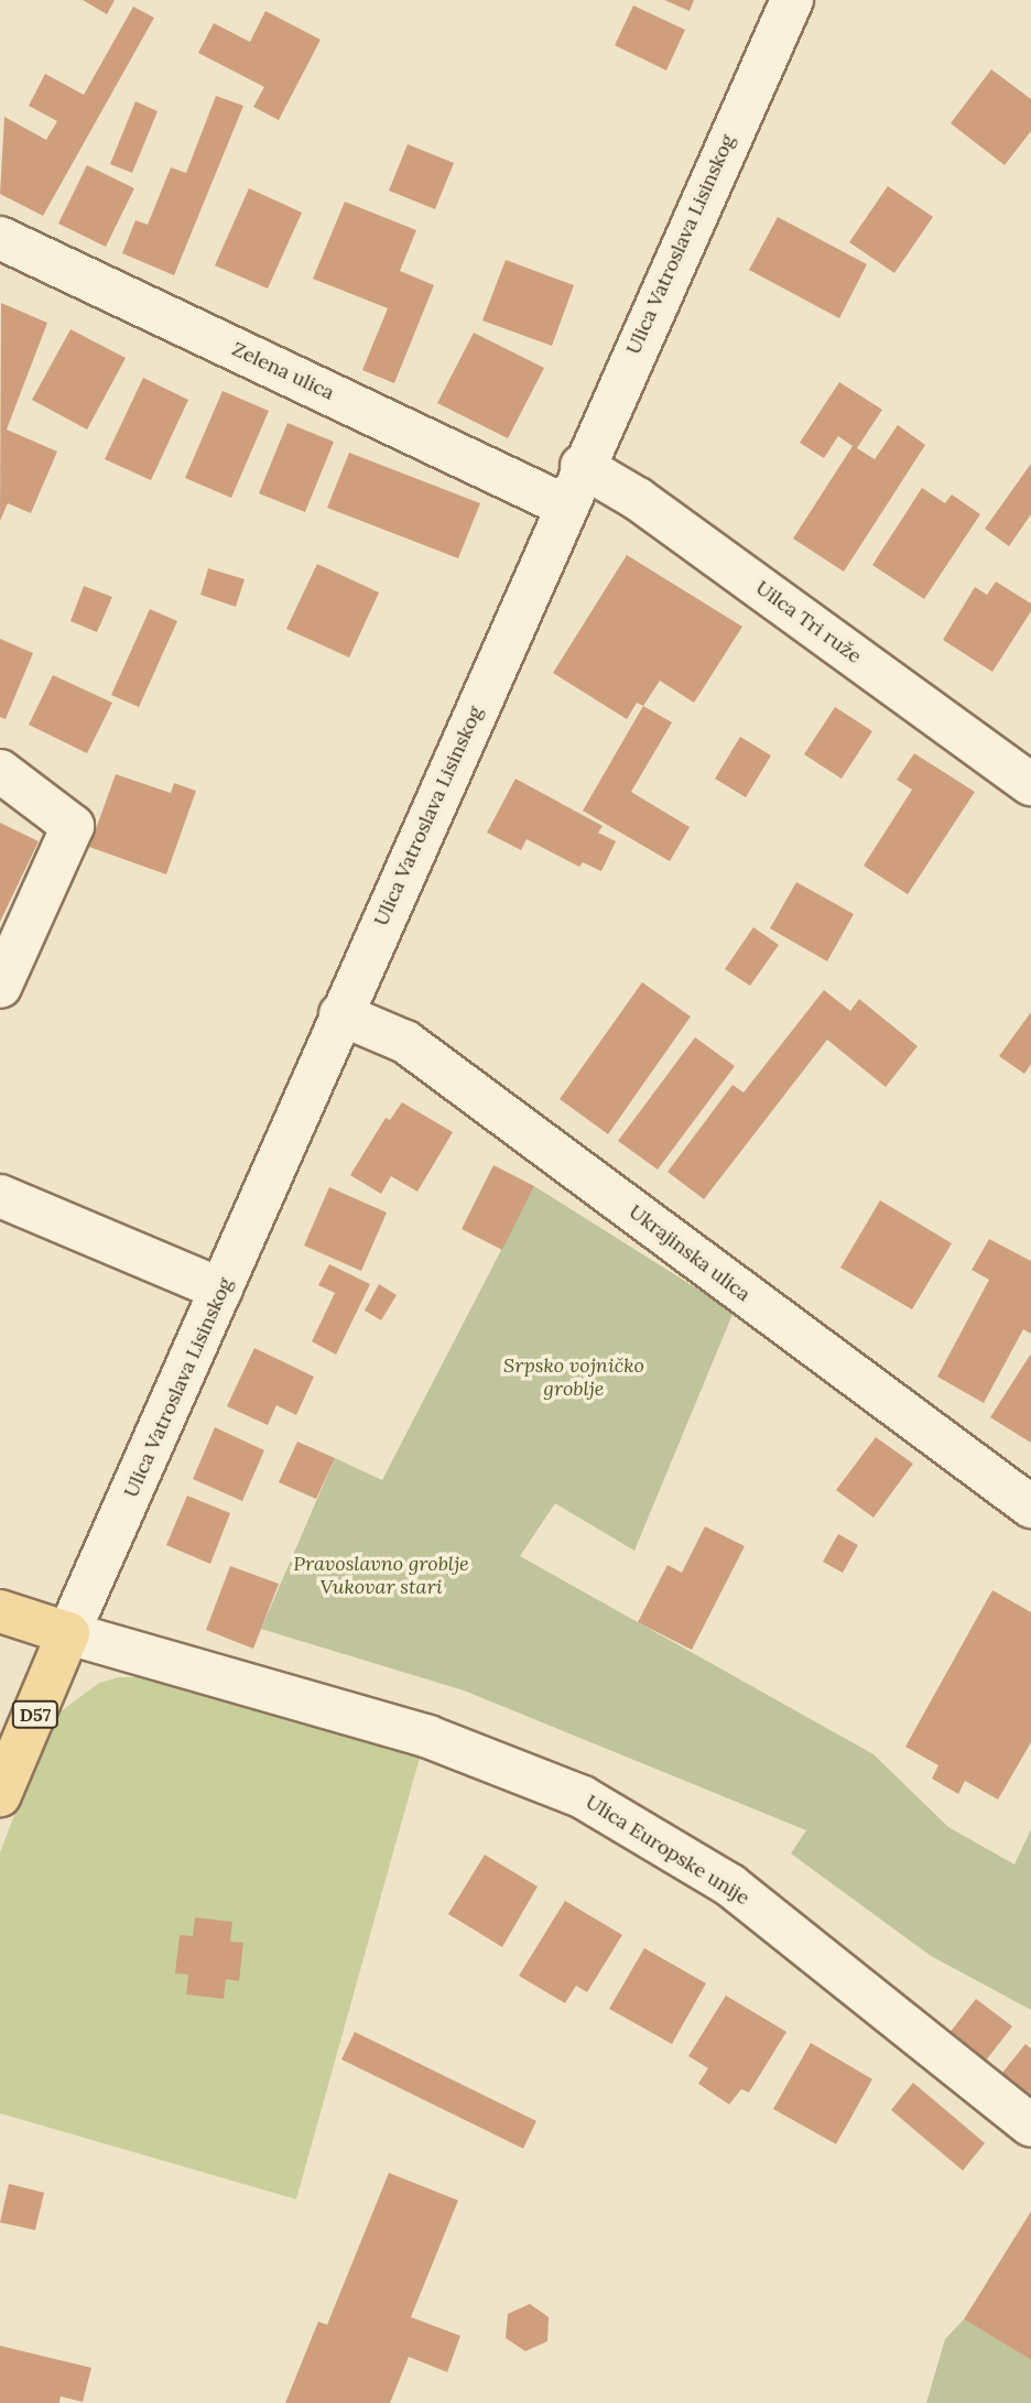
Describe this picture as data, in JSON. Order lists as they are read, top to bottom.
{
  "streets": {
    "main road": [
      "Ulica Vatroslava Lisinskog",
      "Zelena ulica",
      "Uilca Tri ruže",
      "Ukrajinska ulica",
      "D57",
      "Ulica Europske unije"
    ]
  },
  "crossings": [
    ["Ulica Vatroslava Lisinskog", "Zelena ulica"],
    ["Ulica Vatroslava Lisinskog", "Uilca Tri ruže"],
    ["Ulica Vatroslava Lisinskog", "Ukrajinska ulica"],
    ["Ulica Vatroslava Lisinskog", "D57"],
    ["Ulica Vatroslava Lisinskog", "Ulica Europske unije"],
    ["D57", "Ulica Europske unije"]
  ],
  "parks": ["Srpsko vojničko groblje", "Pravoslavno groblje Vukovar stari"]
}
